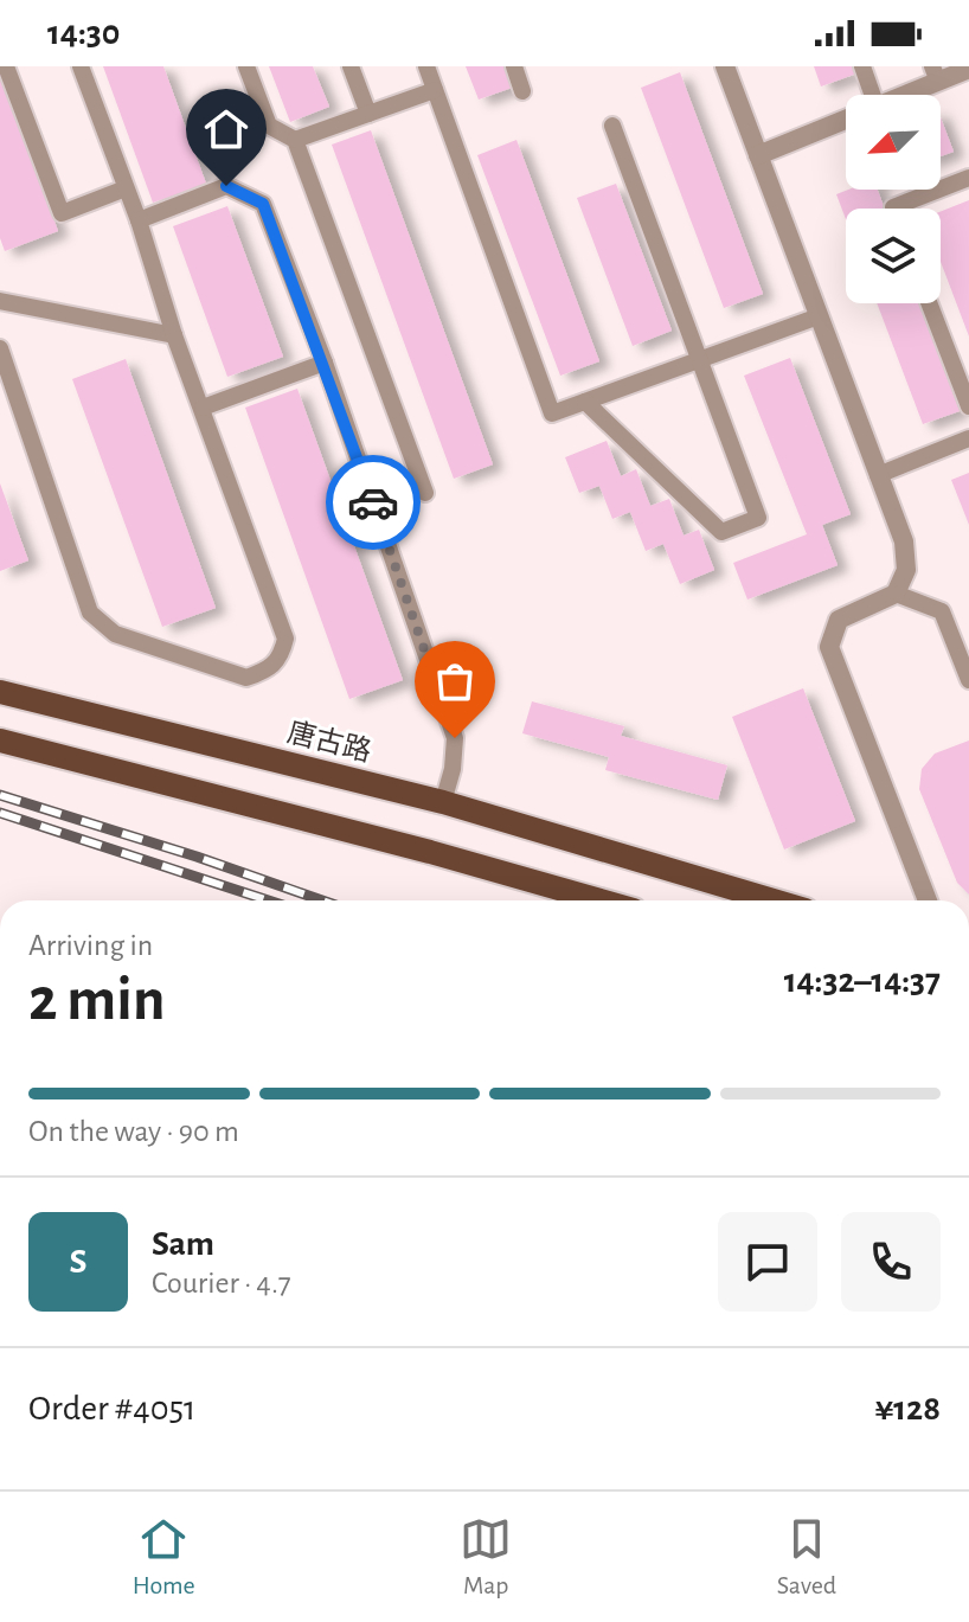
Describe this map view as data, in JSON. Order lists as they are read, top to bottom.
{
  "streets": {
    "main road": ["唐古路"]
  },
  "north": "bottom left",
  "page": {
    "status": "14:30",
    "heading": ["2 min", "Arriving in", "14:32–14:37"],
    "panel": [
      "Sam",
      "Courier · 4.7",
      "Order #4051",
      "¥128"
    ],
    "bar": "On the way · 90 m",
    "round": "S",
    "tabs": ["Home", "Map", "Saved"]
  }
}
